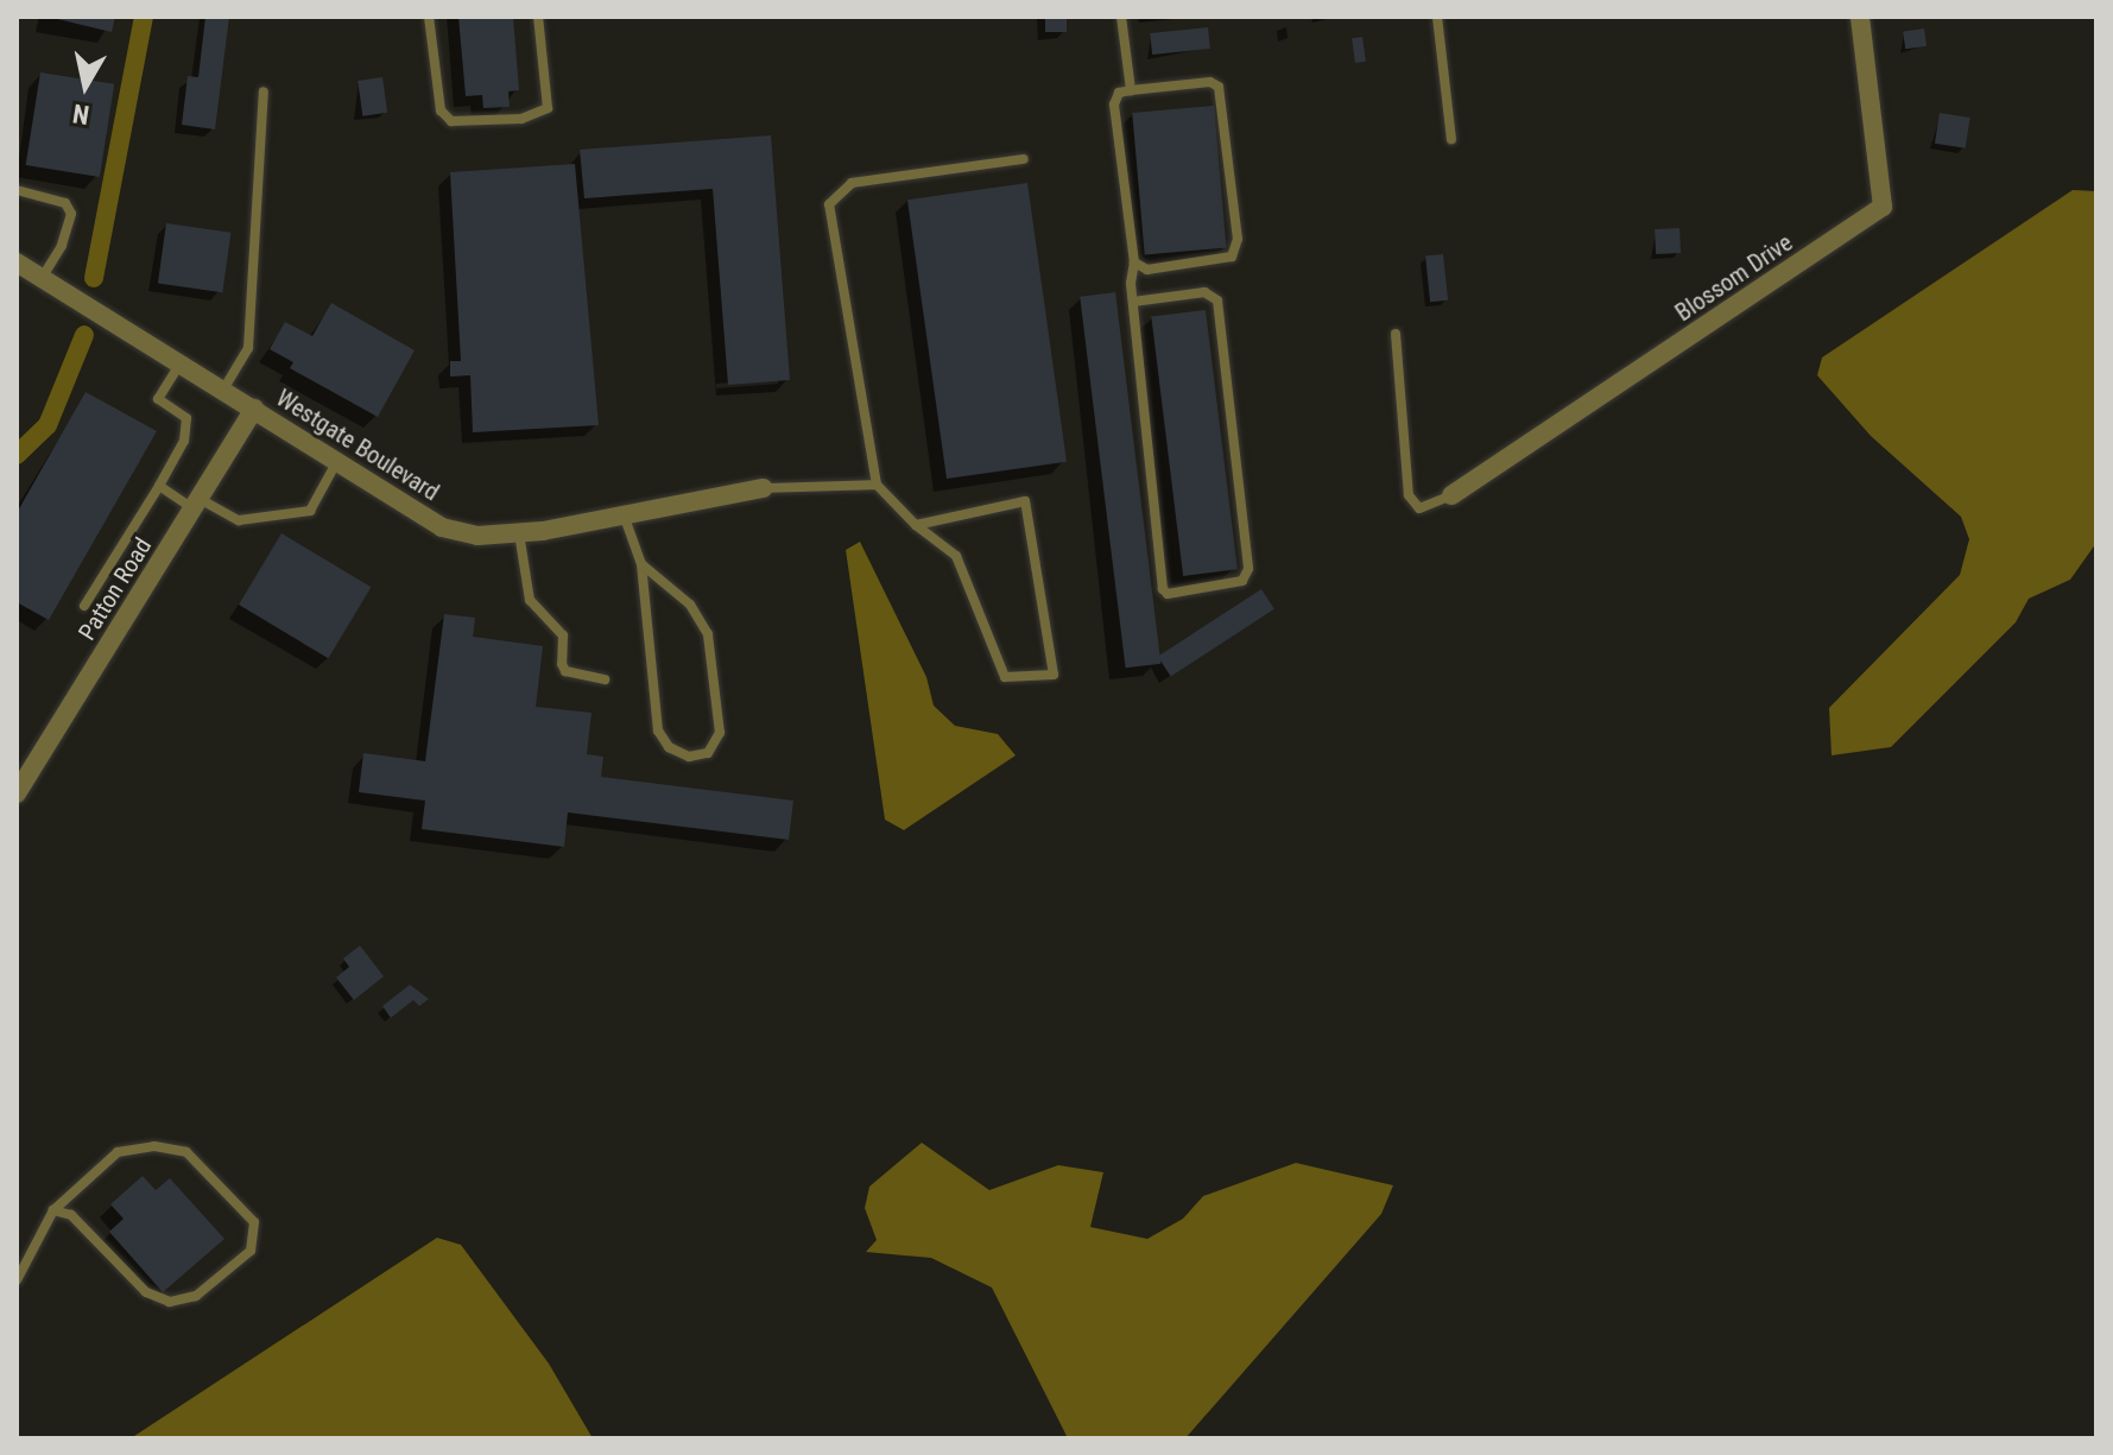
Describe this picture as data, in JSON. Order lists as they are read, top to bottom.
{
  "streets": {
    "street": ["Blossom Drive", "Westgate Boulevard", "Patton Road"]
  },
  "crossings": [
    ["Westgate Boulevard", "Patton Road"]
  ],
  "north": "bottom"
}
